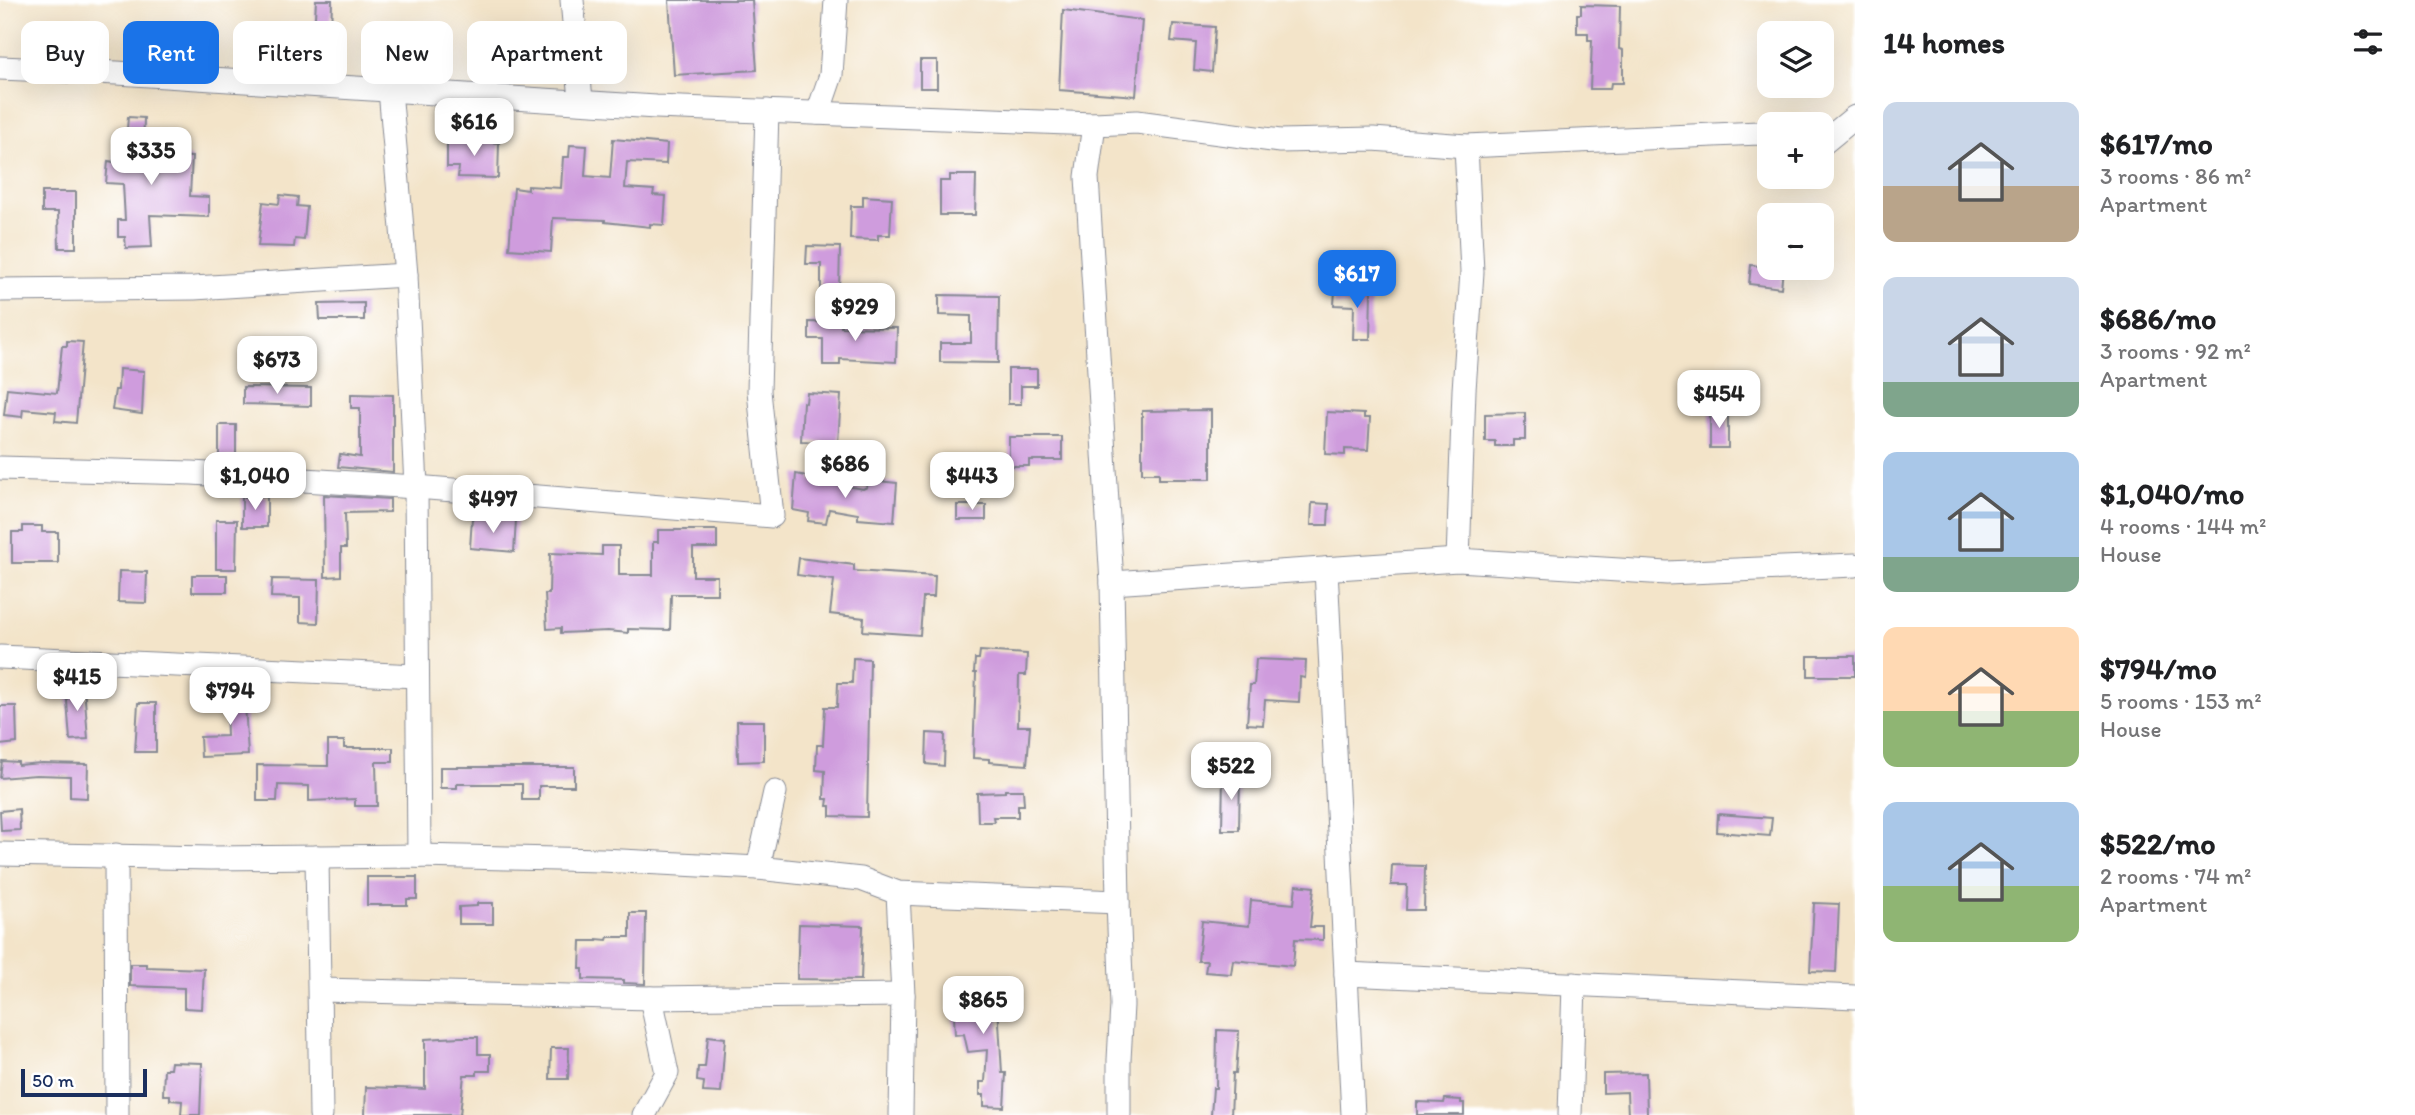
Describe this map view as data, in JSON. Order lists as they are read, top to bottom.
{
  "scale_bar": "50 m",
  "page": {
    "heading": "14 homes",
    "map_buttons": ["+", "−"],
    "chip": [
      "Buy",
      "Rent",
      "Filters",
      "New",
      "Apartment"
    ],
    "list": [
      {
        "name": "$617/mo",
        "note": "3 rooms · 86 m² · Apartment"
      },
      {
        "name": "$686/mo",
        "note": "3 rooms · 92 m² · Apartment"
      },
      {
        "name": "$1,040/mo",
        "note": "4 rooms · 144 m² · House"
      },
      {
        "name": "$794/mo",
        "note": "5 rooms · 153 m² · House"
      },
      {
        "name": "$522/mo",
        "note": "2 rooms · 74 m² · Apartment"
      }
    ],
    "price": [
      "$616",
      "$335",
      "$617",
      "$929",
      "$673",
      "$454",
      "$686",
      "$1,040",
      "$443",
      "$497",
      "$415",
      "$794",
      "$522",
      "$865"
    ],
    "scale": "50 m"
  }
}
